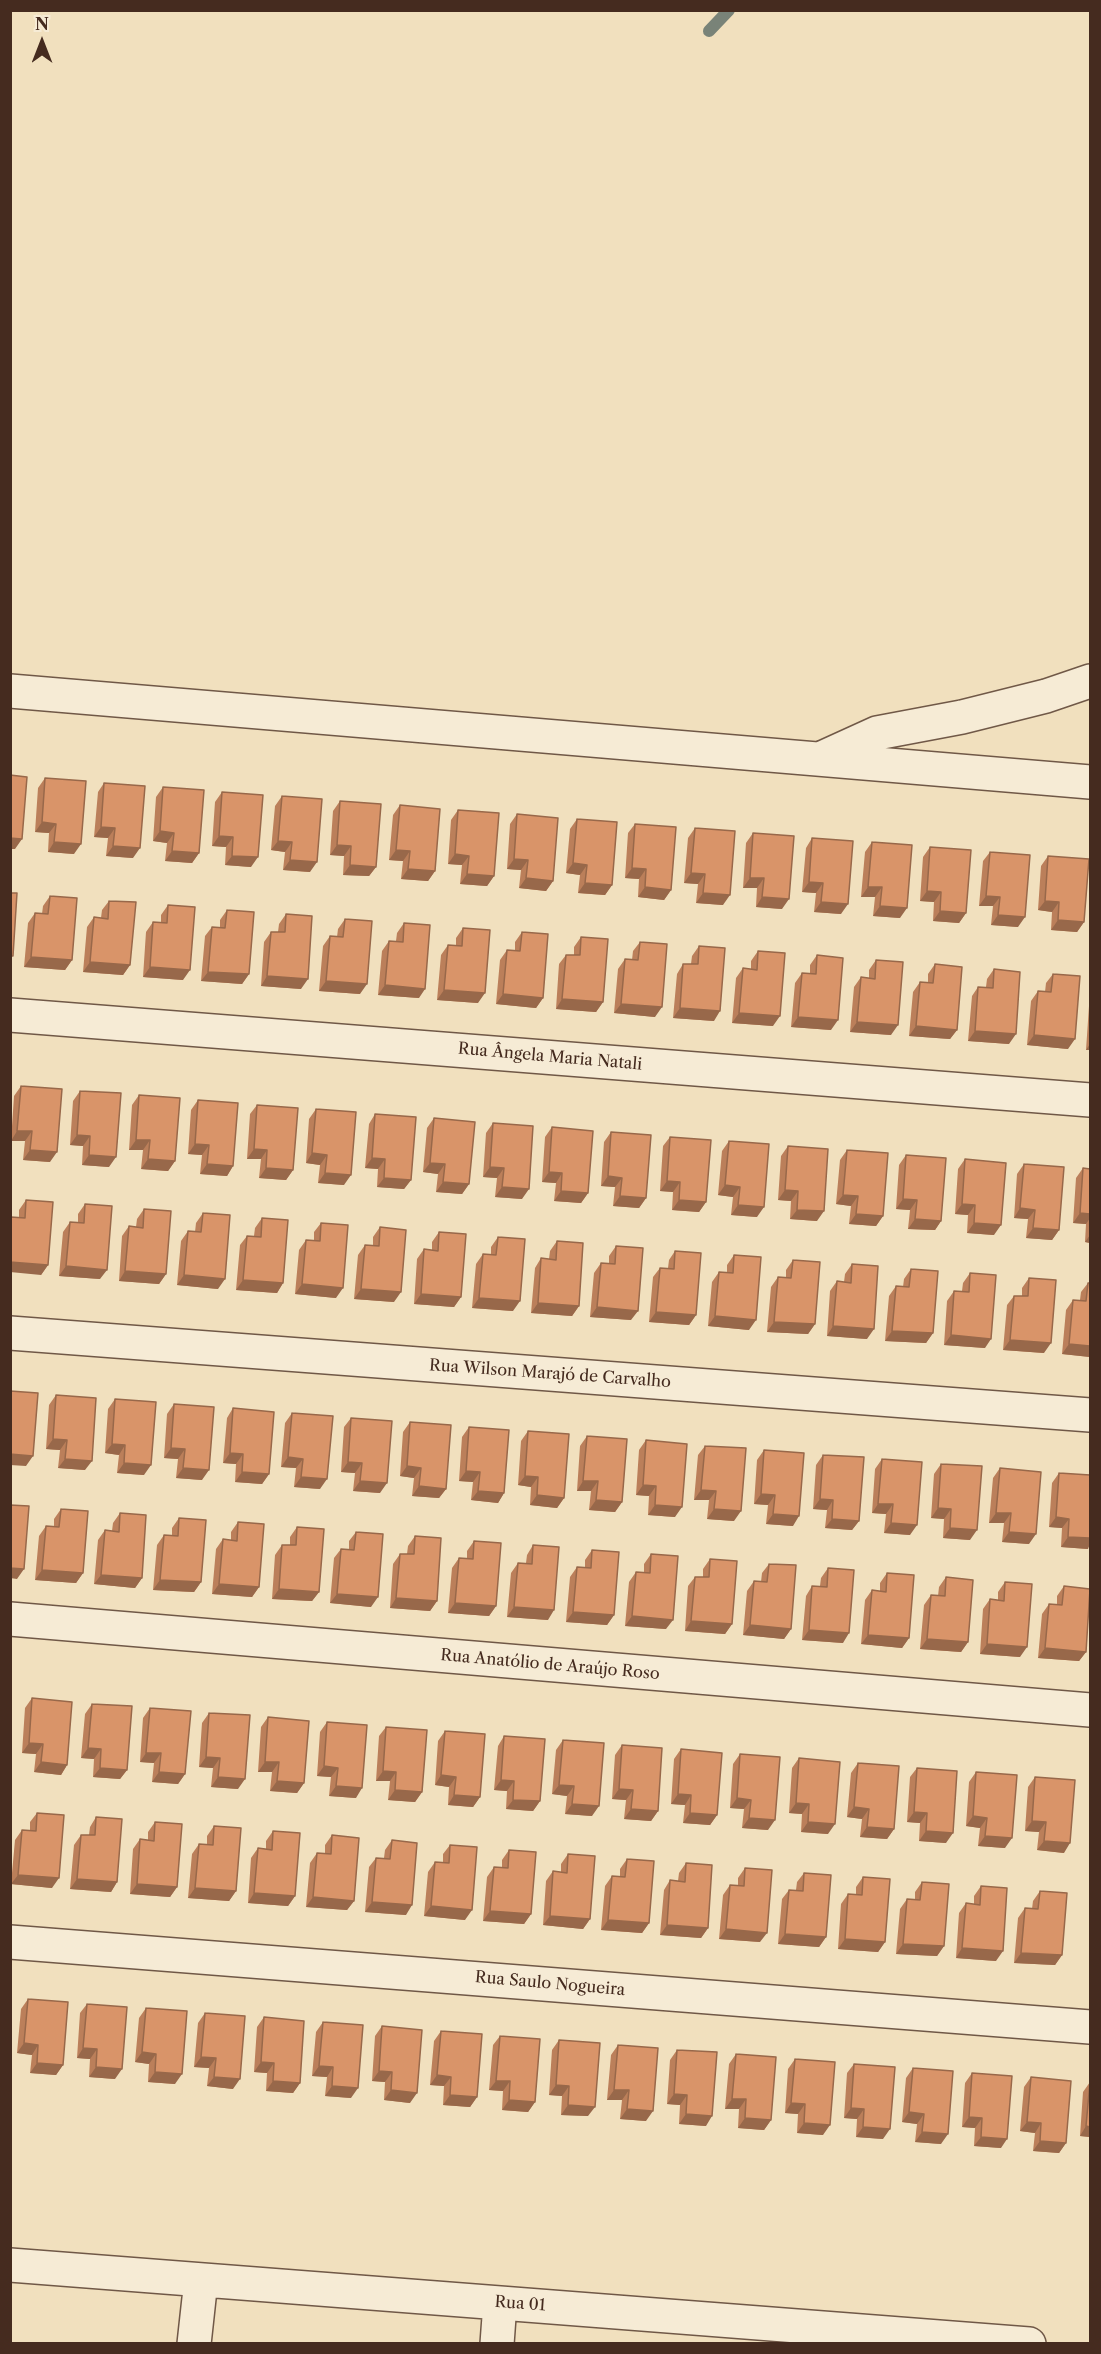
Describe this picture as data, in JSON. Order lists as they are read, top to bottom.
{
  "streets": {
    "street": [
      "Rua Ângela Maria Natali",
      "Rua Wilson Marajó de Carvalho",
      "Rua Anatólio de Araújo Roso",
      "Rua Saulo Nogueira",
      "Rua 01"
    ]
  },
  "north": "top"
}
